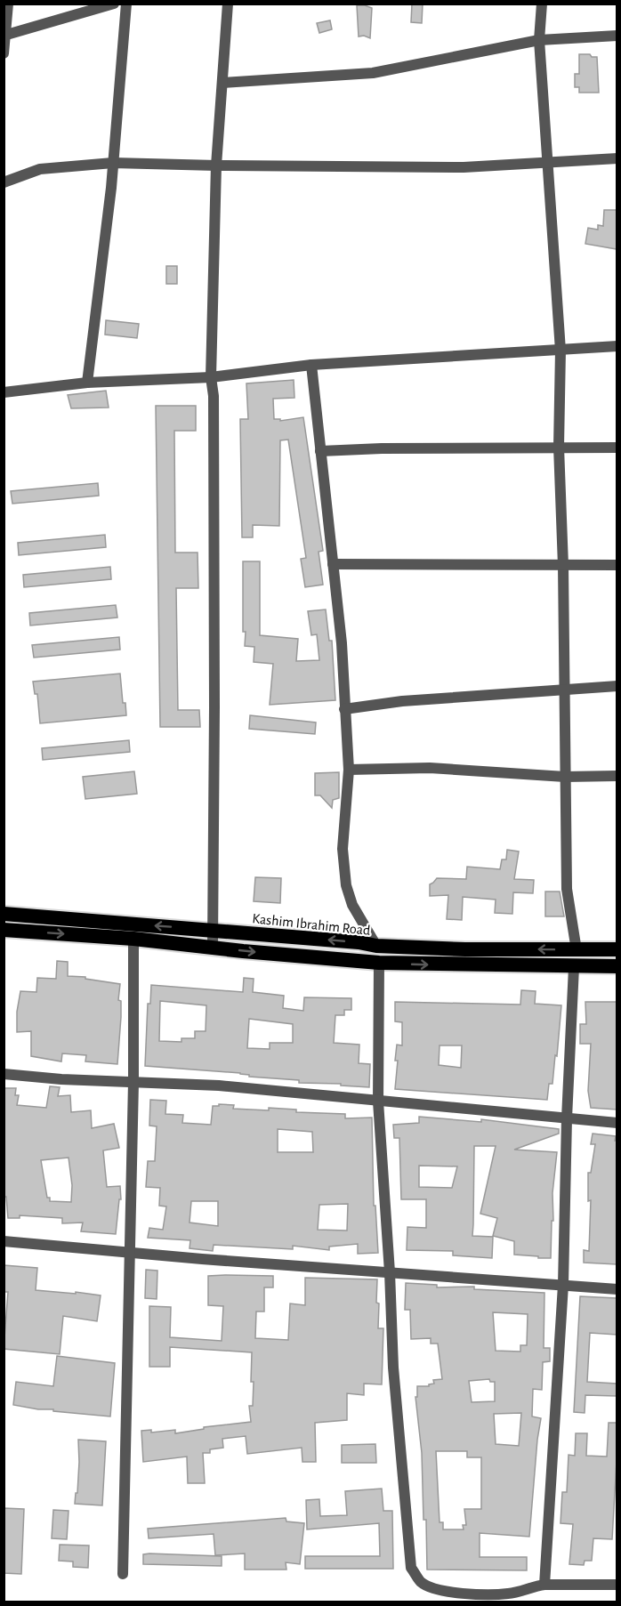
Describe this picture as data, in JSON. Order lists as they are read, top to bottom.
{
  "streets": {
    "highway": ["Kashim Ibrahim Road"]
  }
}
